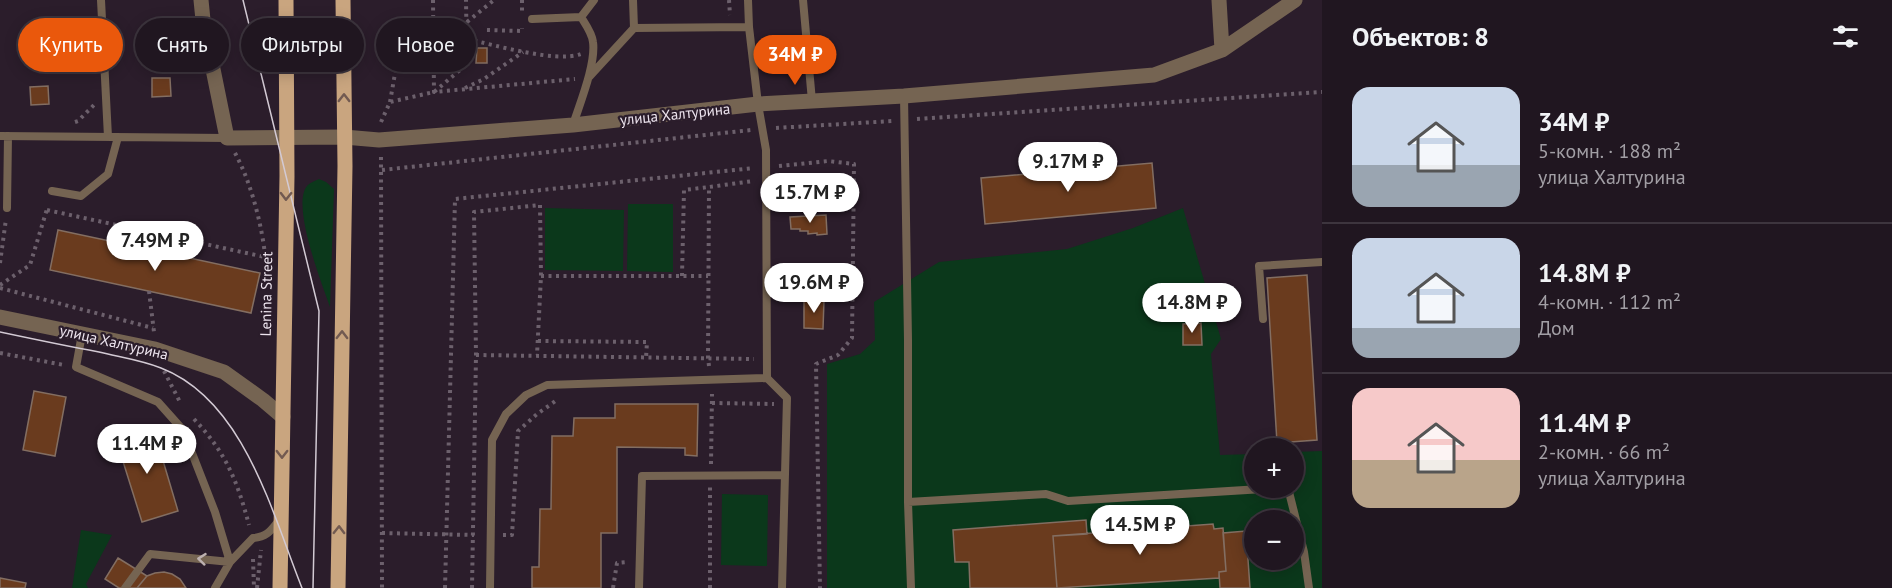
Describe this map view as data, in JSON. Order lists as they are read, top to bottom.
{
  "streets": {
    "main road": ["Lenina Street"],
    "street": ["улица Халтурина"]
  },
  "crossings": [
    ["улица Халтурина", "Lenina Street"]
  ],
  "page": {
    "heading": "Объектов: 8",
    "chip": [
      "Купить",
      "Снять",
      "Фильтры",
      "Новое"
    ],
    "price": [
      "34M ₽",
      "9.17M ₽",
      "15.7M ₽",
      "7.49M ₽",
      "19.6M ₽",
      "14.8M ₽",
      "11.4M ₽",
      "14.5M ₽"
    ],
    "list": [
      {
        "name": "34M ₽",
        "note": "5-комн. · 188 m² · улица Халтурина"
      },
      {
        "name": "14.8M ₽",
        "note": "4-комн. · 112 m² · Дом"
      },
      {
        "name": "11.4M ₽",
        "note": "2-комн. · 66 m² · улица Халтурина"
      }
    ],
    "map_buttons": ["+", "−"]
  }
}
